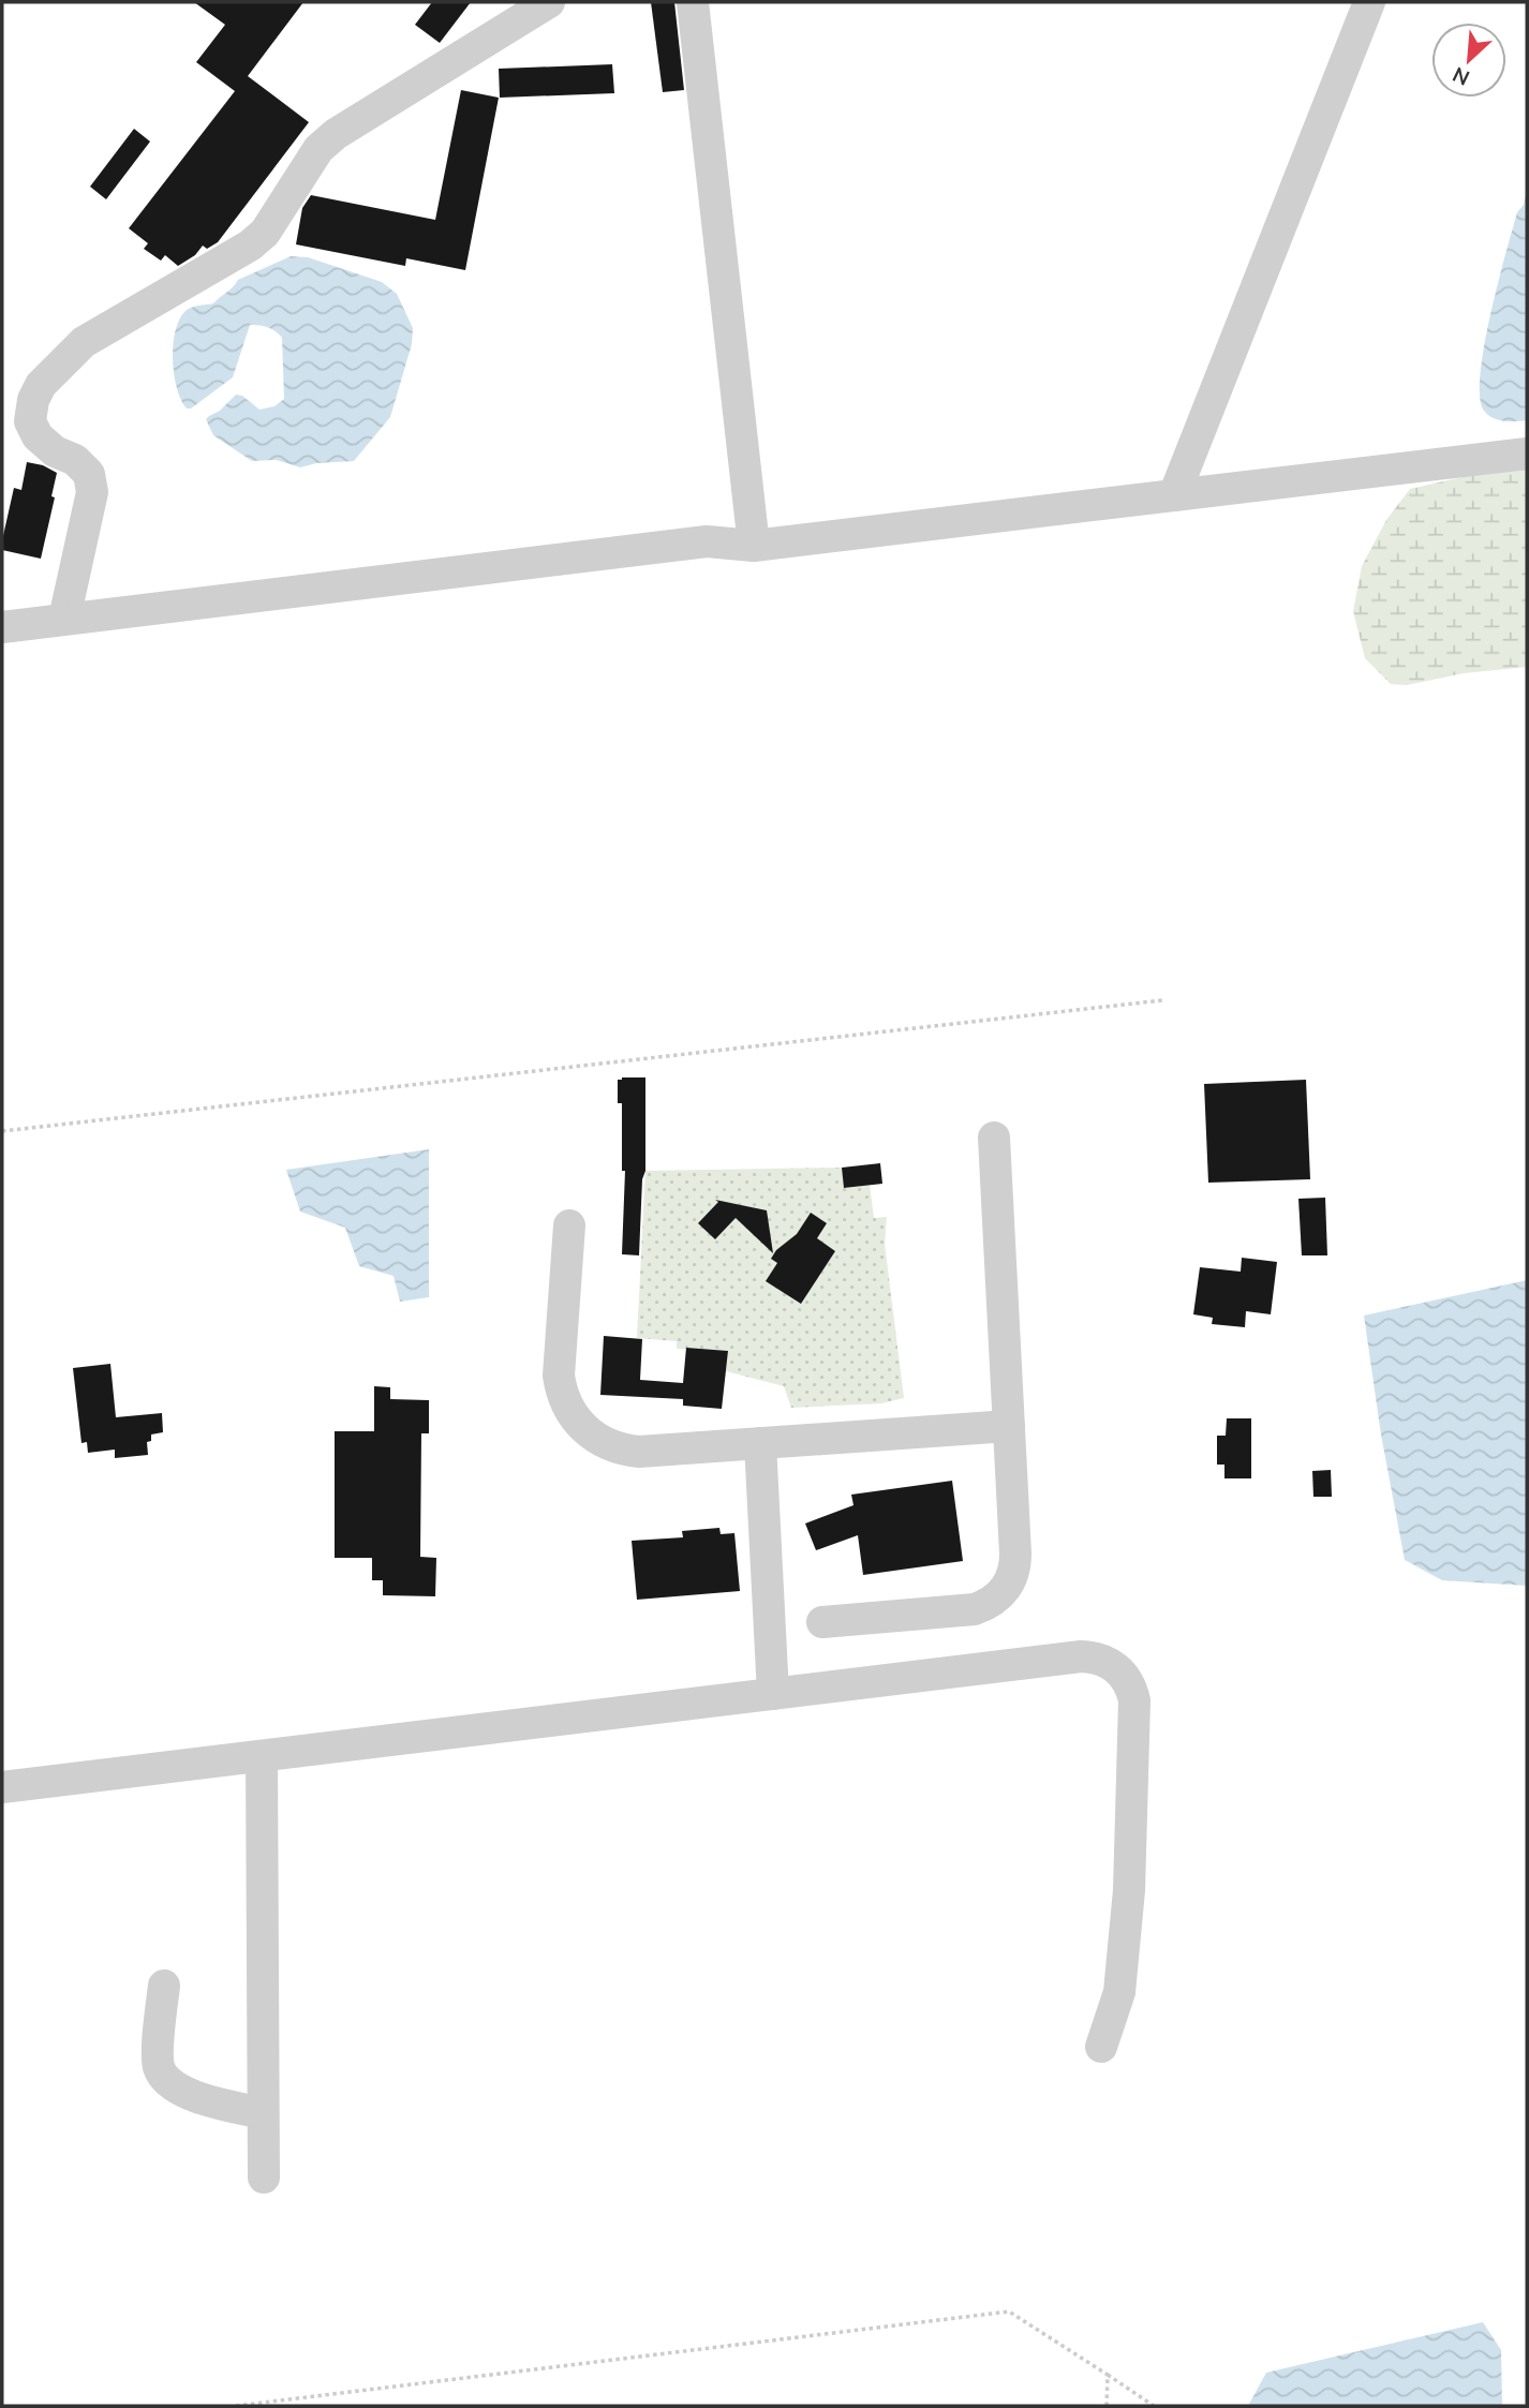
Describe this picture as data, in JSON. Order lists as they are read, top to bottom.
{
  "north": "bottom left"
}
